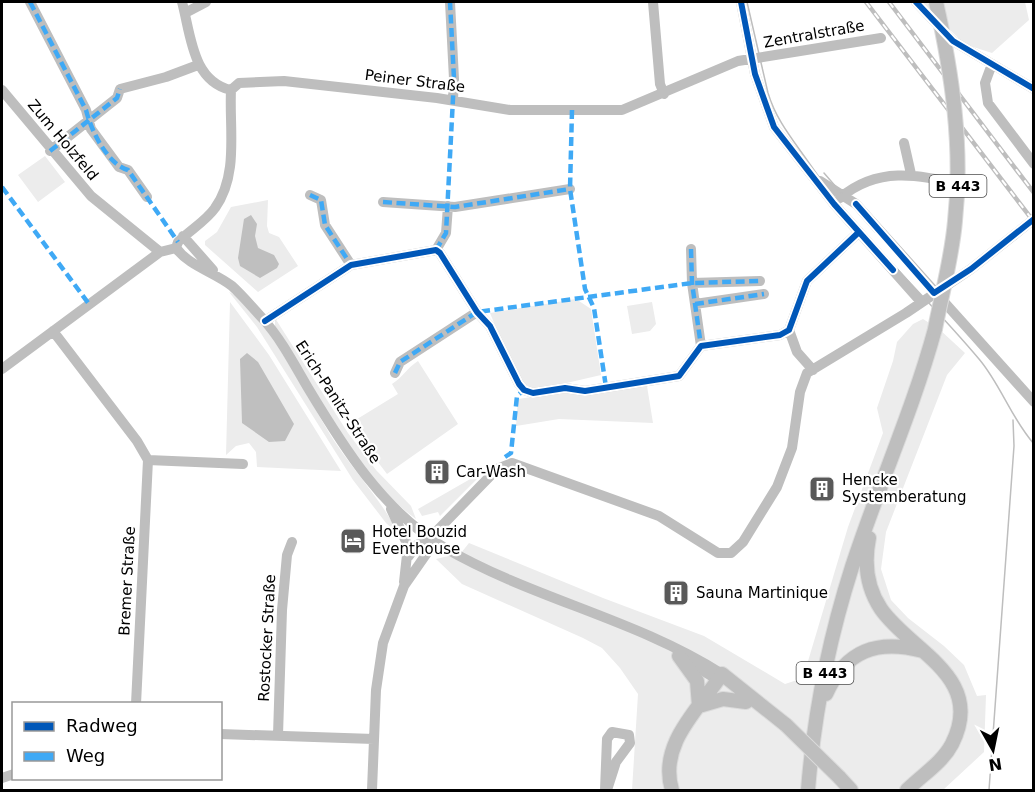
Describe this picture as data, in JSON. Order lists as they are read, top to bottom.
{
  "streets": {
    "main road": ["B 443", "Erich-Panitz-Straße"],
    "street": [
      "Zentralstraße",
      "Peiner Straße",
      "Zum Holzfeld",
      "Bremer Straße",
      "Rostocker Straße"
    ]
  },
  "crossings": [
    ["Zentralstraße", "Peiner Straße"]
  ],
  "places": {
    "building": ["Car-Wash", "Hencke Systemberatung", "Sauna Martinique"],
    "hotel": ["Hotel Bouzid Eventhouse"]
  },
  "legend": ["Radweg", "Weg"],
  "north": "bottom"
}
